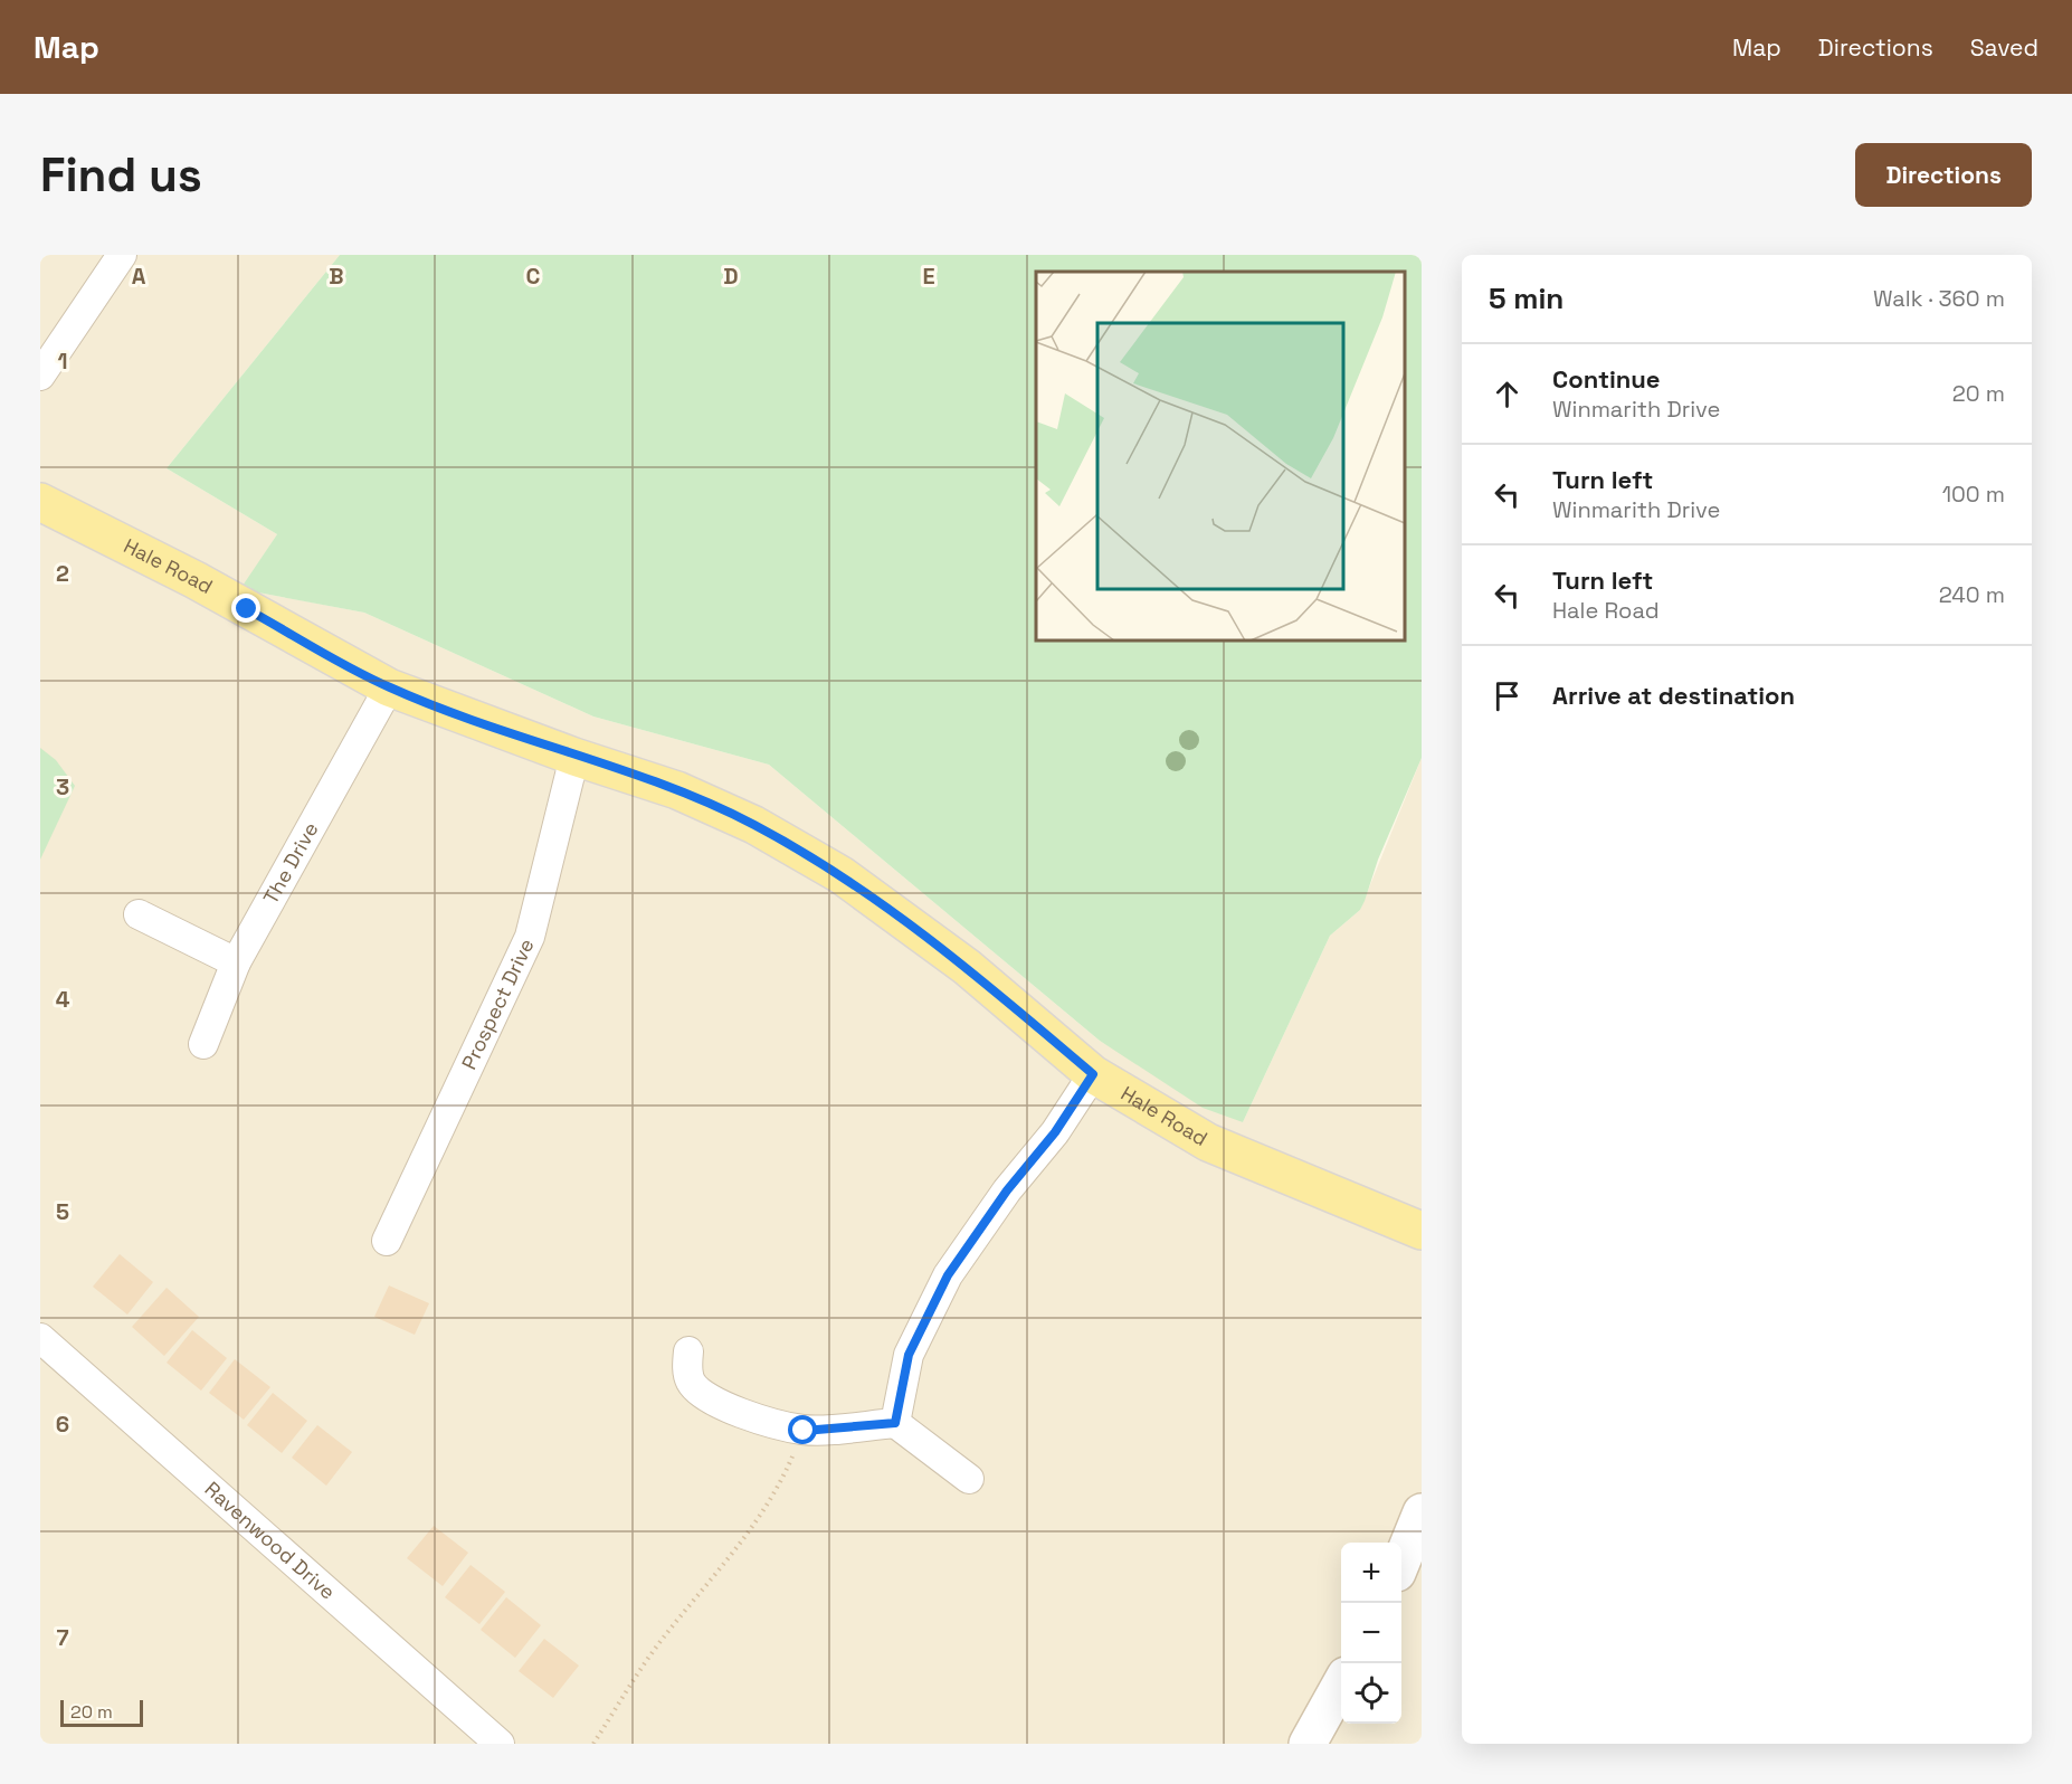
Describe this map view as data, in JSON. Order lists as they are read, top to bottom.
{
  "streets": {
    "main road": ["Hale Road"],
    "street": ["The Drive", "Prospect Drive", "Ravenwood Drive"]
  },
  "crossings": [
    ["Hale Road", "The Drive"],
    ["Hale Road", "Prospect Drive"]
  ],
  "scale_bar": "20 m",
  "page": {
    "header": "Map",
    "nav": ["Map", "Directions", "Saved"],
    "buttons": "Directions",
    "title": "Find us",
    "heading": ["5 min", "Walk · 360 m"],
    "list": [
      ["Continue", "Winmarith Drive", "20 m"],
      ["Turn left", "Winmarith Drive", "100 m"],
      ["Turn left", "Hale Road", "240 m"],
      "Arrive at destination"
    ],
    "map_buttons": ["+", "−"],
    "scale": "20 m"
  },
  "grid": {
    "columns": [
      "A",
      "B",
      "C",
      "D",
      "E"
    ],
    "rows": [
      "1",
      "2",
      "3",
      "4",
      "5",
      "6",
      "7"
    ]
  }
}
